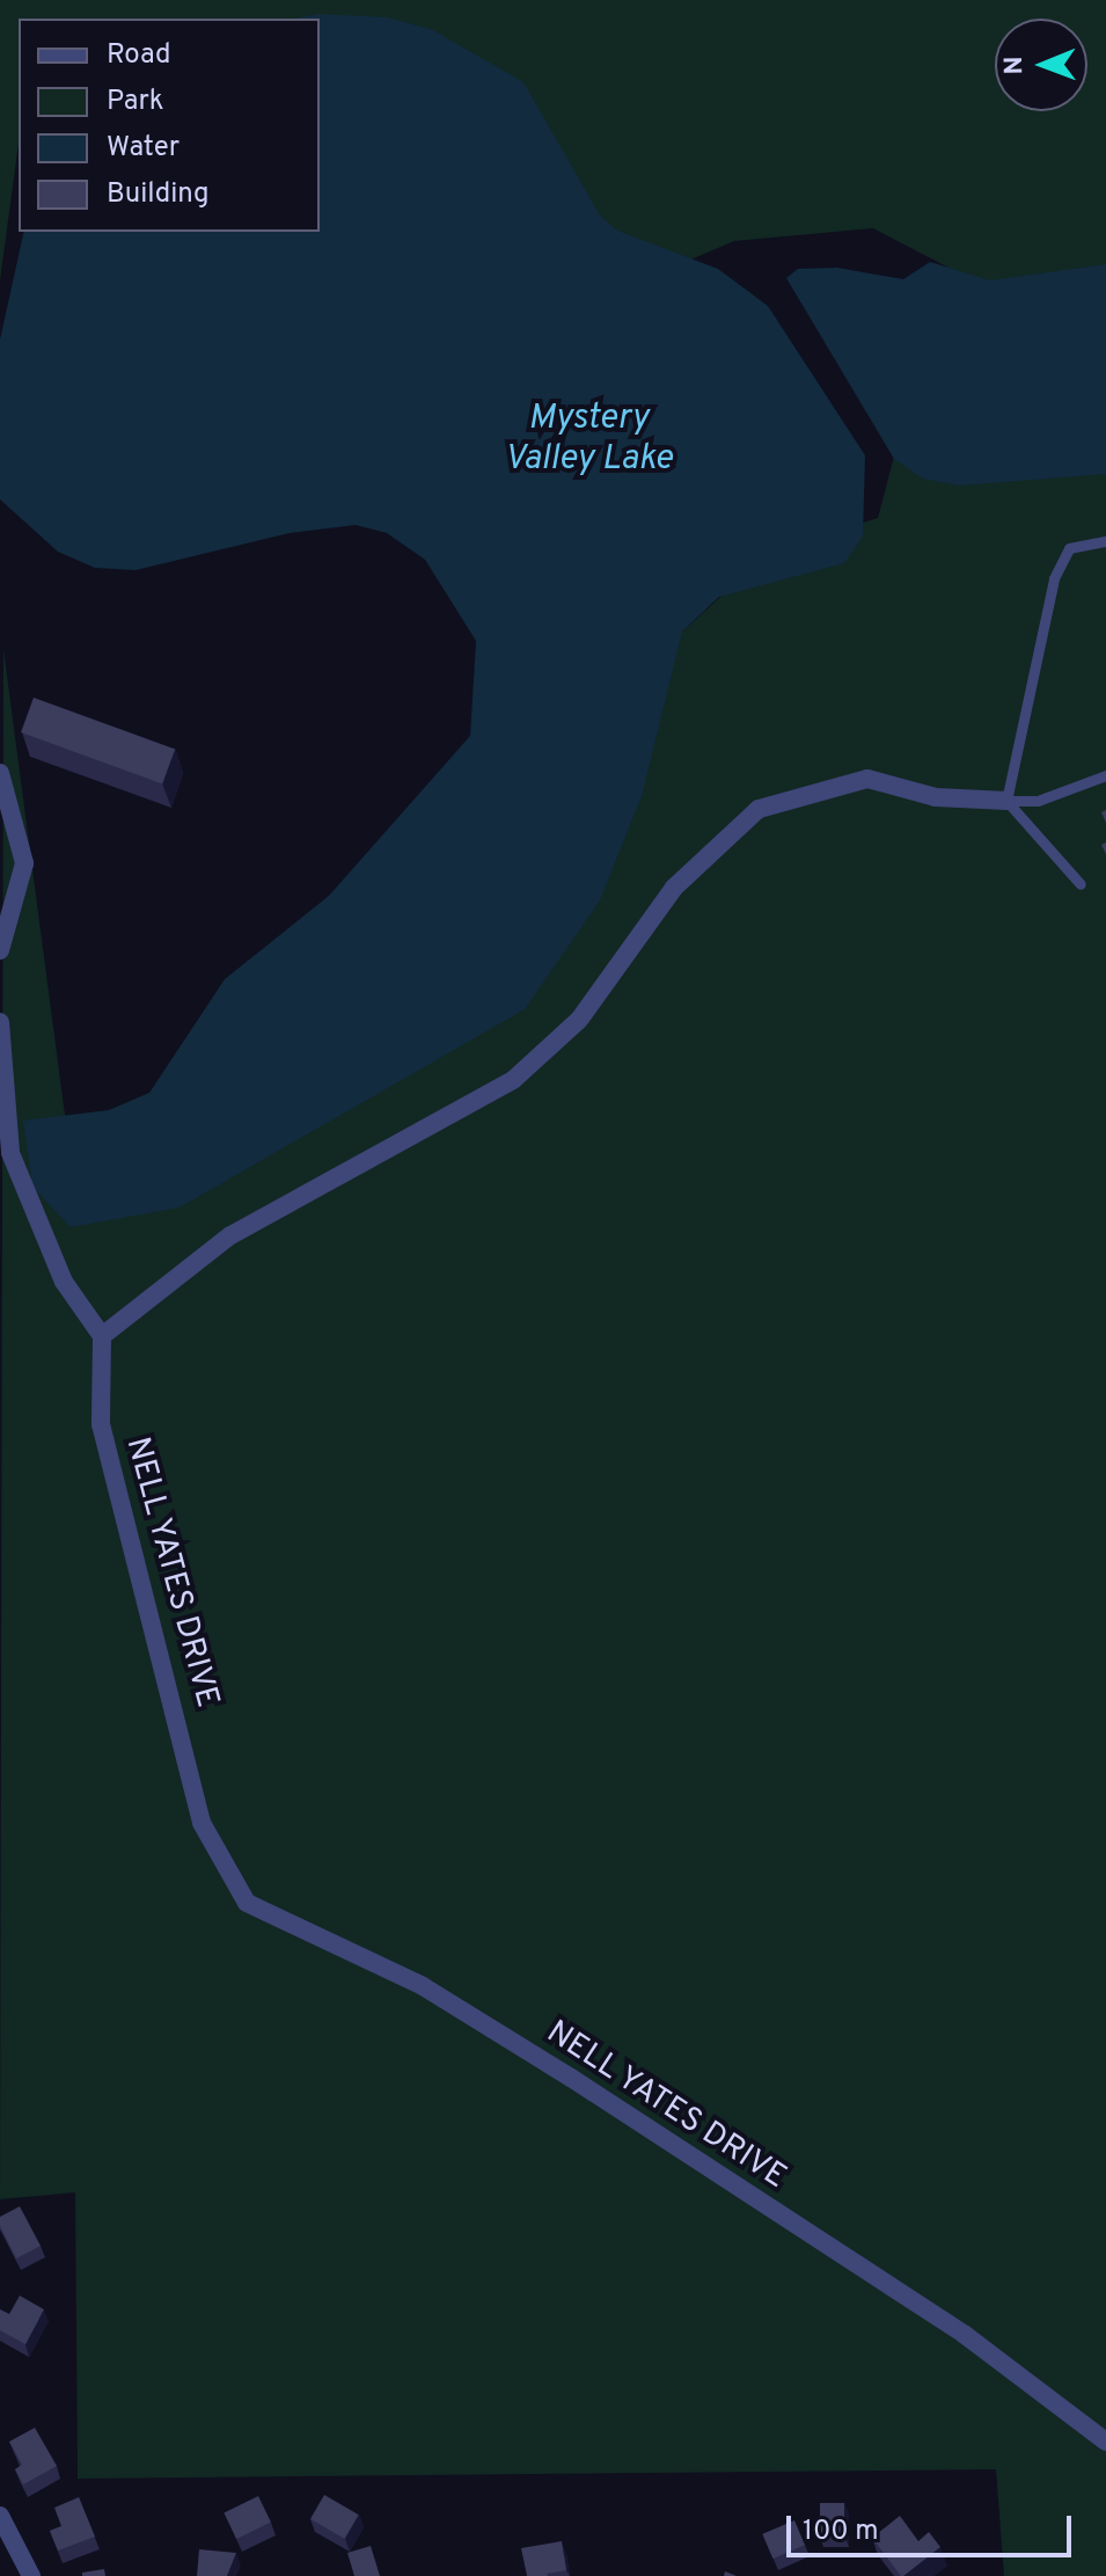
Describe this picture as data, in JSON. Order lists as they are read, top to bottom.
{
  "streets": {
    "street": ["NELL YATES DRIVE"]
  },
  "water": ["Mystery Valley Lake"],
  "legend": [
    "Road",
    "Park",
    "Water",
    "Building"
  ],
  "scale_bar": "100 m",
  "north": "left"
}
